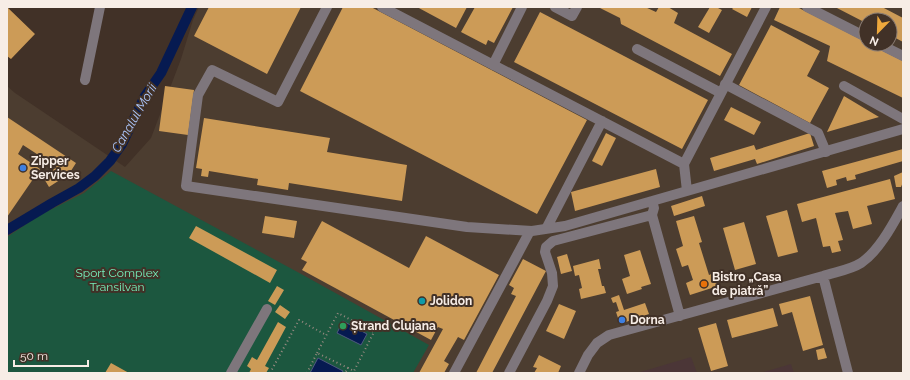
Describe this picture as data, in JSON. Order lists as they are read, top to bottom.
{
  "water": ["Canalul Morii"],
  "parks": ["Sport Complex Transilvan"],
  "places": [
    "Zipper Services",
    "Bistro „Casa de piatră”",
    "Jolidon",
    "Dorna",
    "Ștrand Clujana"
  ],
  "scale_bar": "50 m",
  "north": "bottom left"
}
